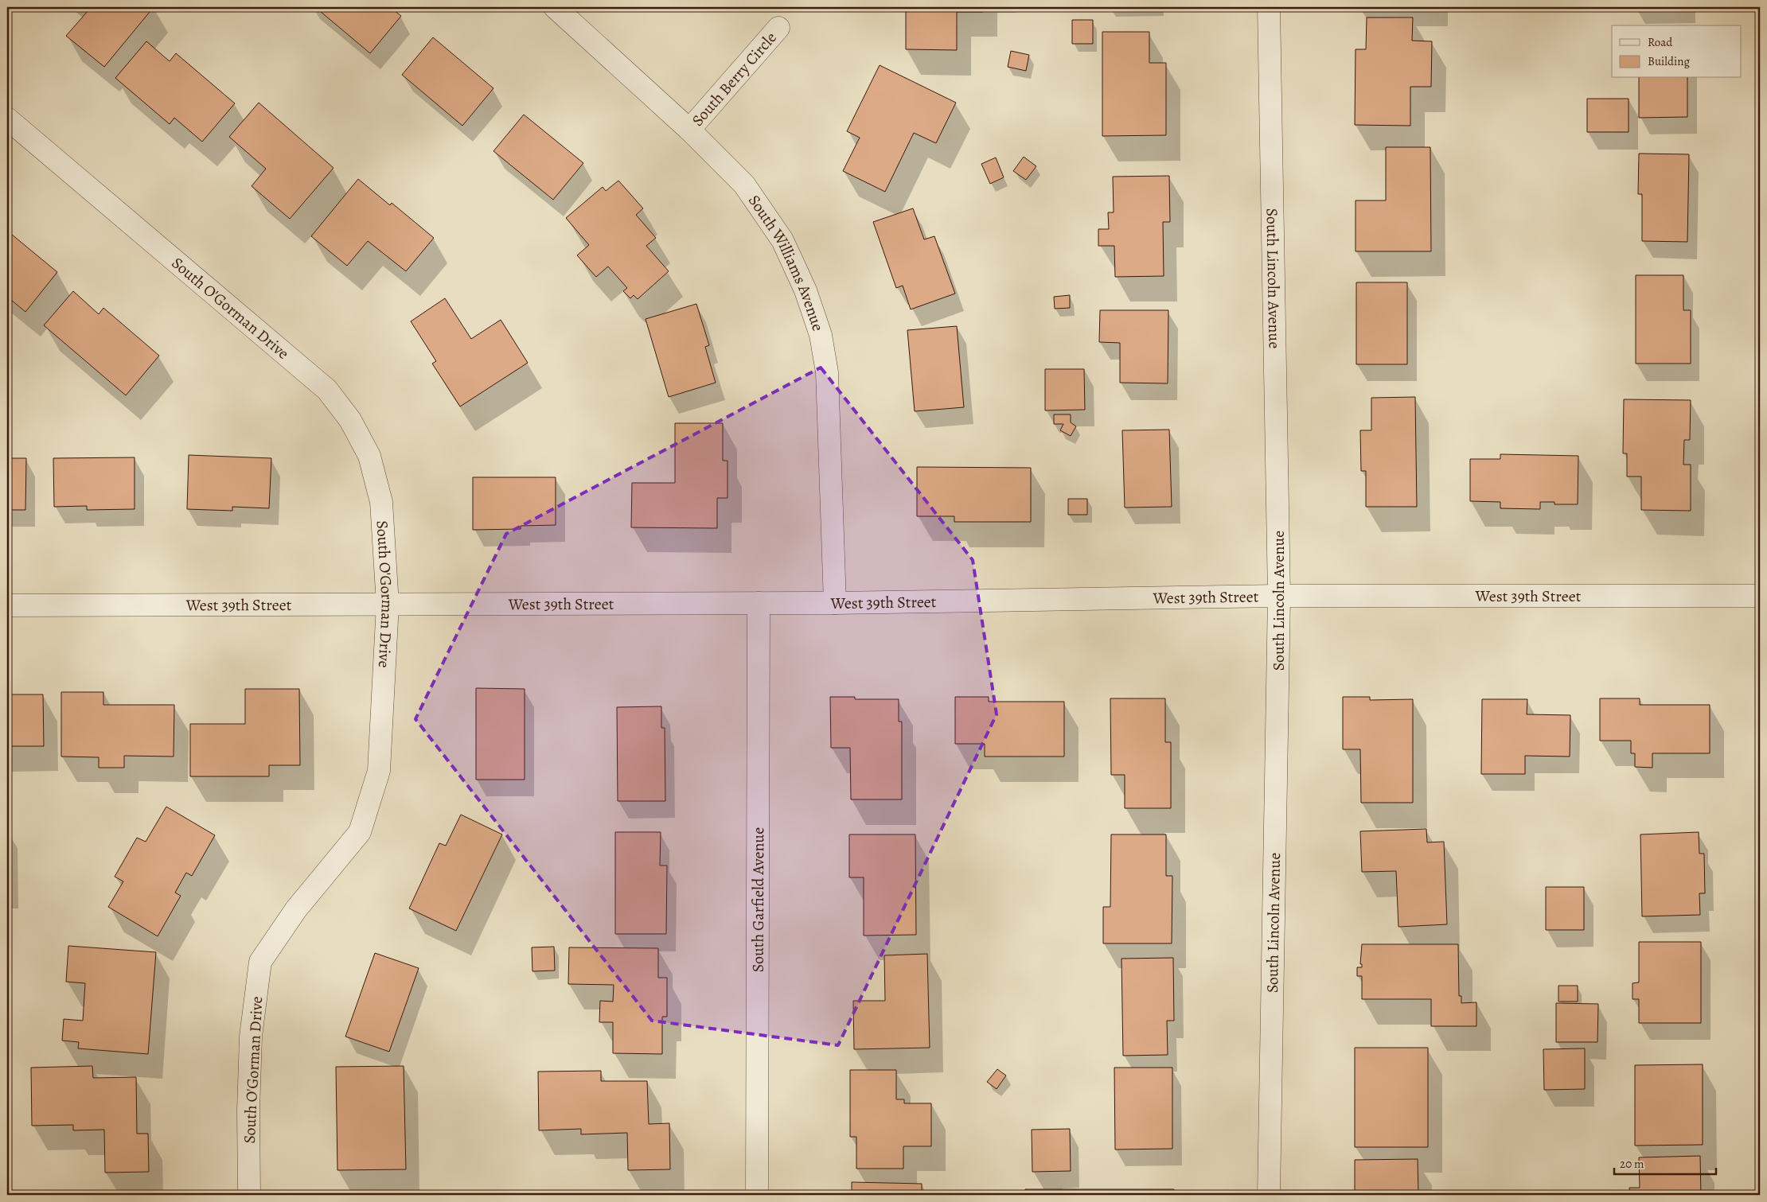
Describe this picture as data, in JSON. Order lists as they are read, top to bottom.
{
  "streets": {
    "street": [
      "South Berry Circle",
      "South Williams Avenue",
      "South Lincoln Avenue",
      "South O'Gorman Drive",
      "West 39th Street",
      "South Garfield Avenue"
    ]
  },
  "crossings": [
    ["South Berry Circle", "South Williams Avenue"],
    ["South Williams Avenue", "West 39th Street"],
    ["South Lincoln Avenue", "West 39th Street"],
    ["South O'Gorman Drive", "West 39th Street"],
    ["West 39th Street", "South Garfield Avenue"]
  ],
  "legend": ["Road", "Building"],
  "scale_bar": "20 m"
}
